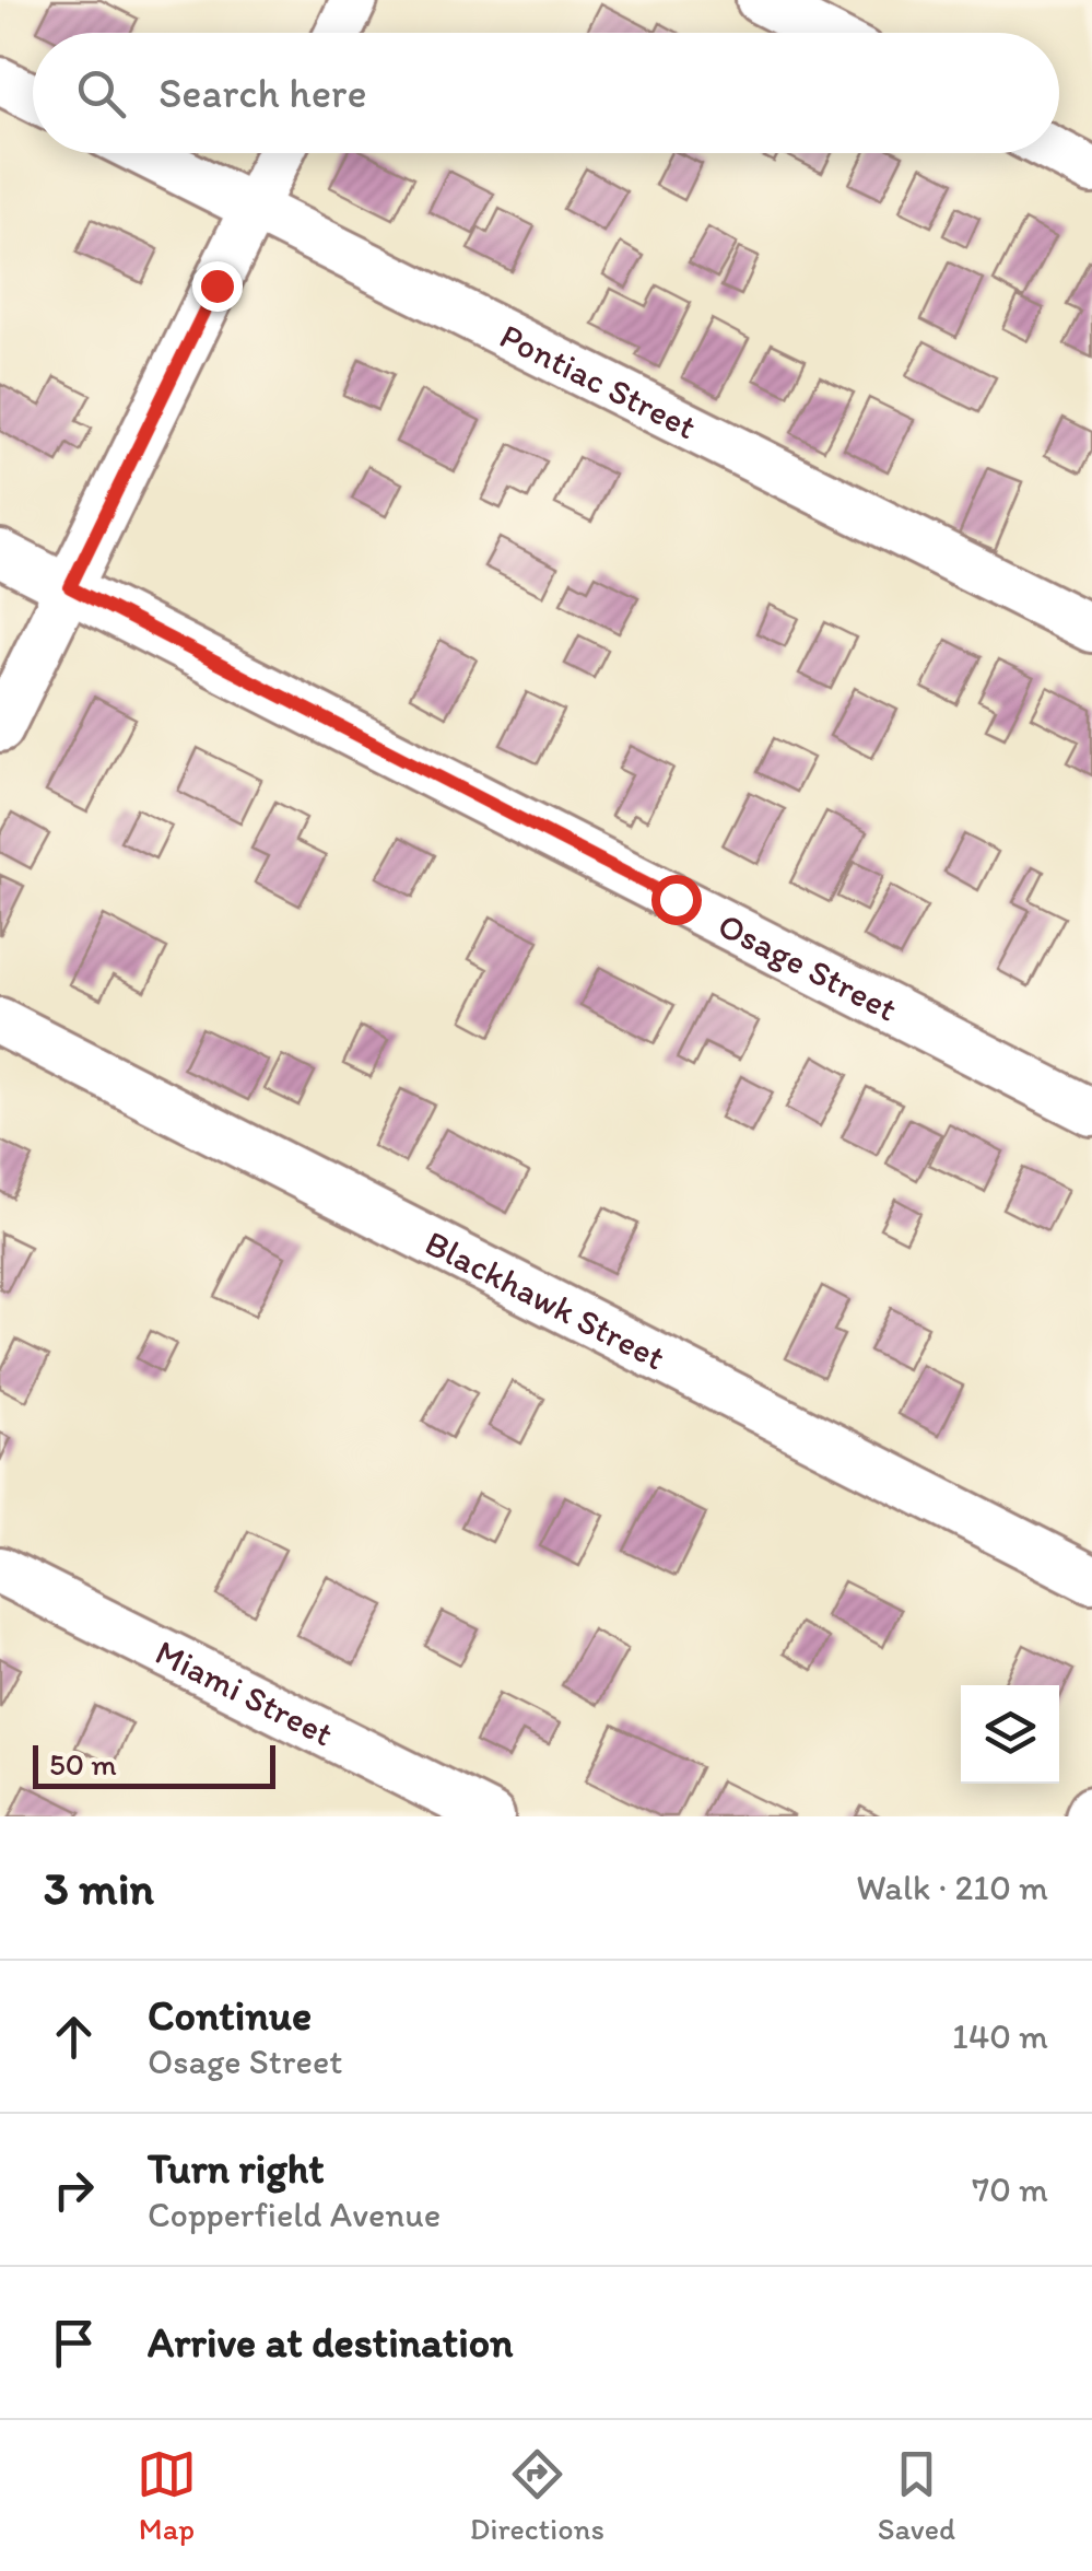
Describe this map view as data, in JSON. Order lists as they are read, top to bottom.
{
  "streets": {
    "street": [
      "Pontiac Street",
      "Osage Street",
      "Blackhawk Street",
      "Miami Street"
    ]
  },
  "scale_bar": "50 m",
  "page": {
    "search": "Search here",
    "scale": "50 m",
    "heading": ["3 min", "Walk · 210 m"],
    "list": [
      ["Continue", "Osage Street", "140 m"],
      ["Turn right", "Copperfield Avenue", "70 m"],
      "Arrive at destination"
    ],
    "nav": ["Map", "Directions", "Saved"]
  }
}
